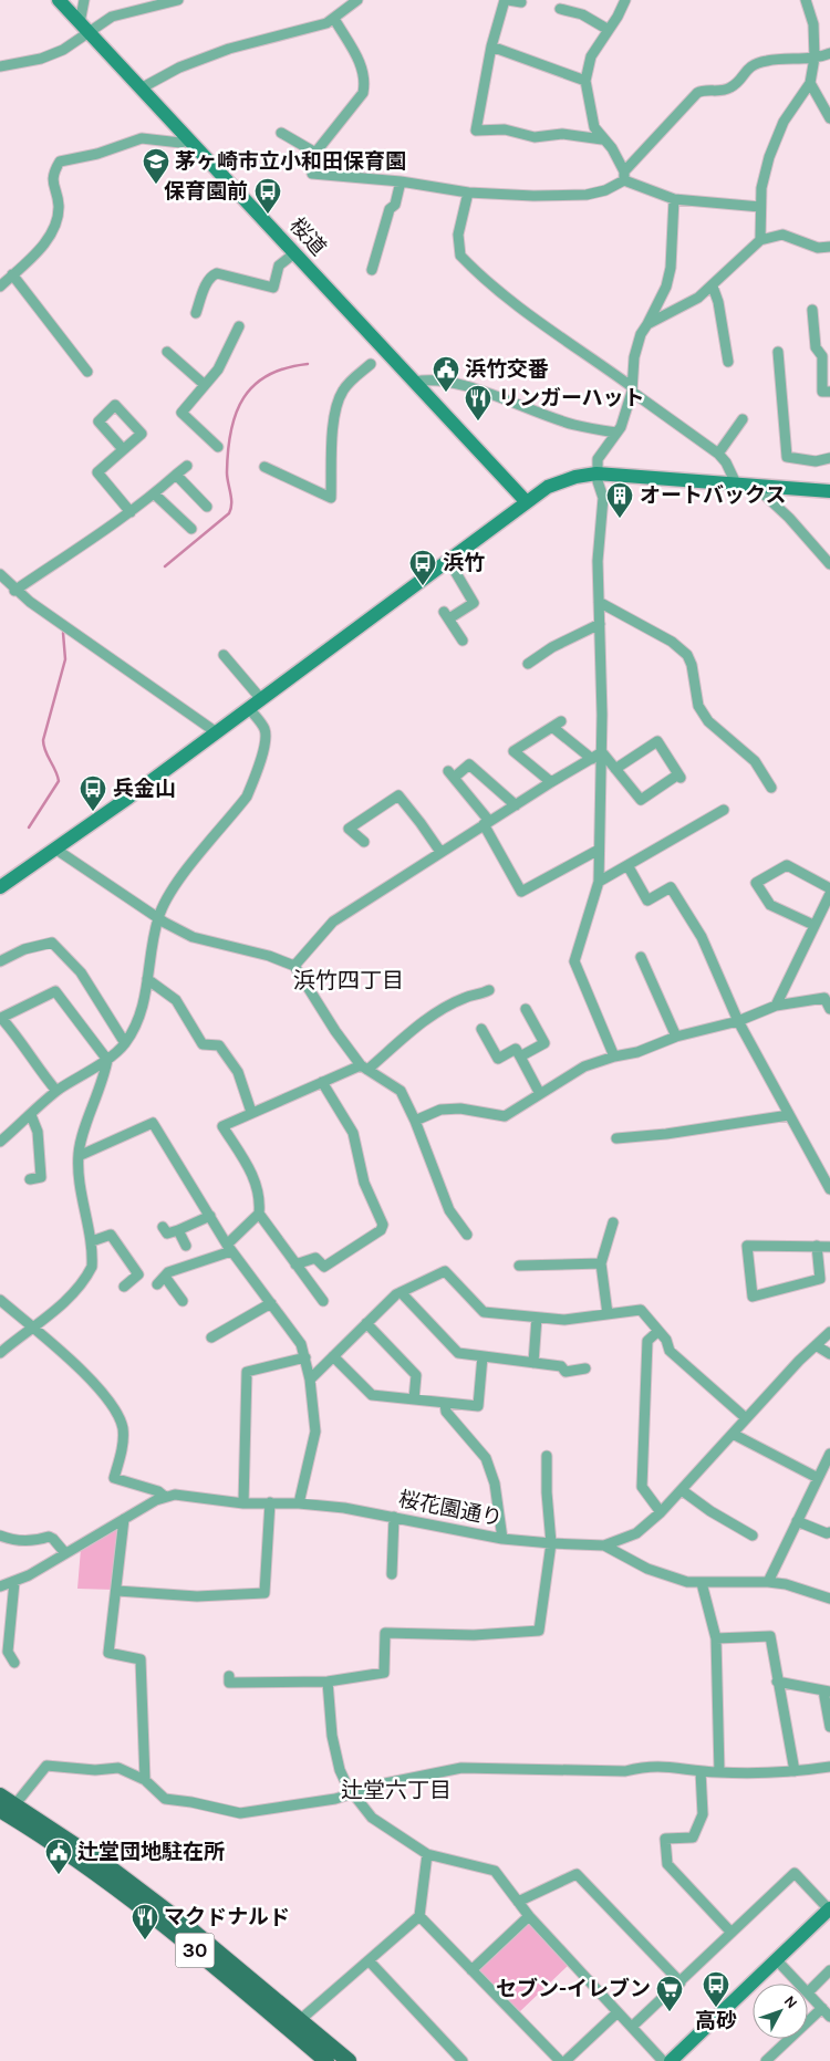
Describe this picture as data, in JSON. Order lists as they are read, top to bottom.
{
  "streets": {
    "main road": ["30"],
    "street": ["桜道", "桜花園通り"]
  },
  "districts": ["浜竹四丁目", "辻堂六丁目"],
  "places": {
    "school or university": ["茅ヶ崎市立小和田保育園"],
    "bus stop": [
      "保育園前",
      "浜竹",
      "兵金山",
      "高砂"
    ],
    "public building": ["浜竹交番", "辻堂団地駐在所"],
    "restaurant": ["リンガーハット", "マクドナルド"],
    "building": ["オートバックス"],
    "supermarket": ["セブン-イレブン"]
  },
  "north": "top right"
}
